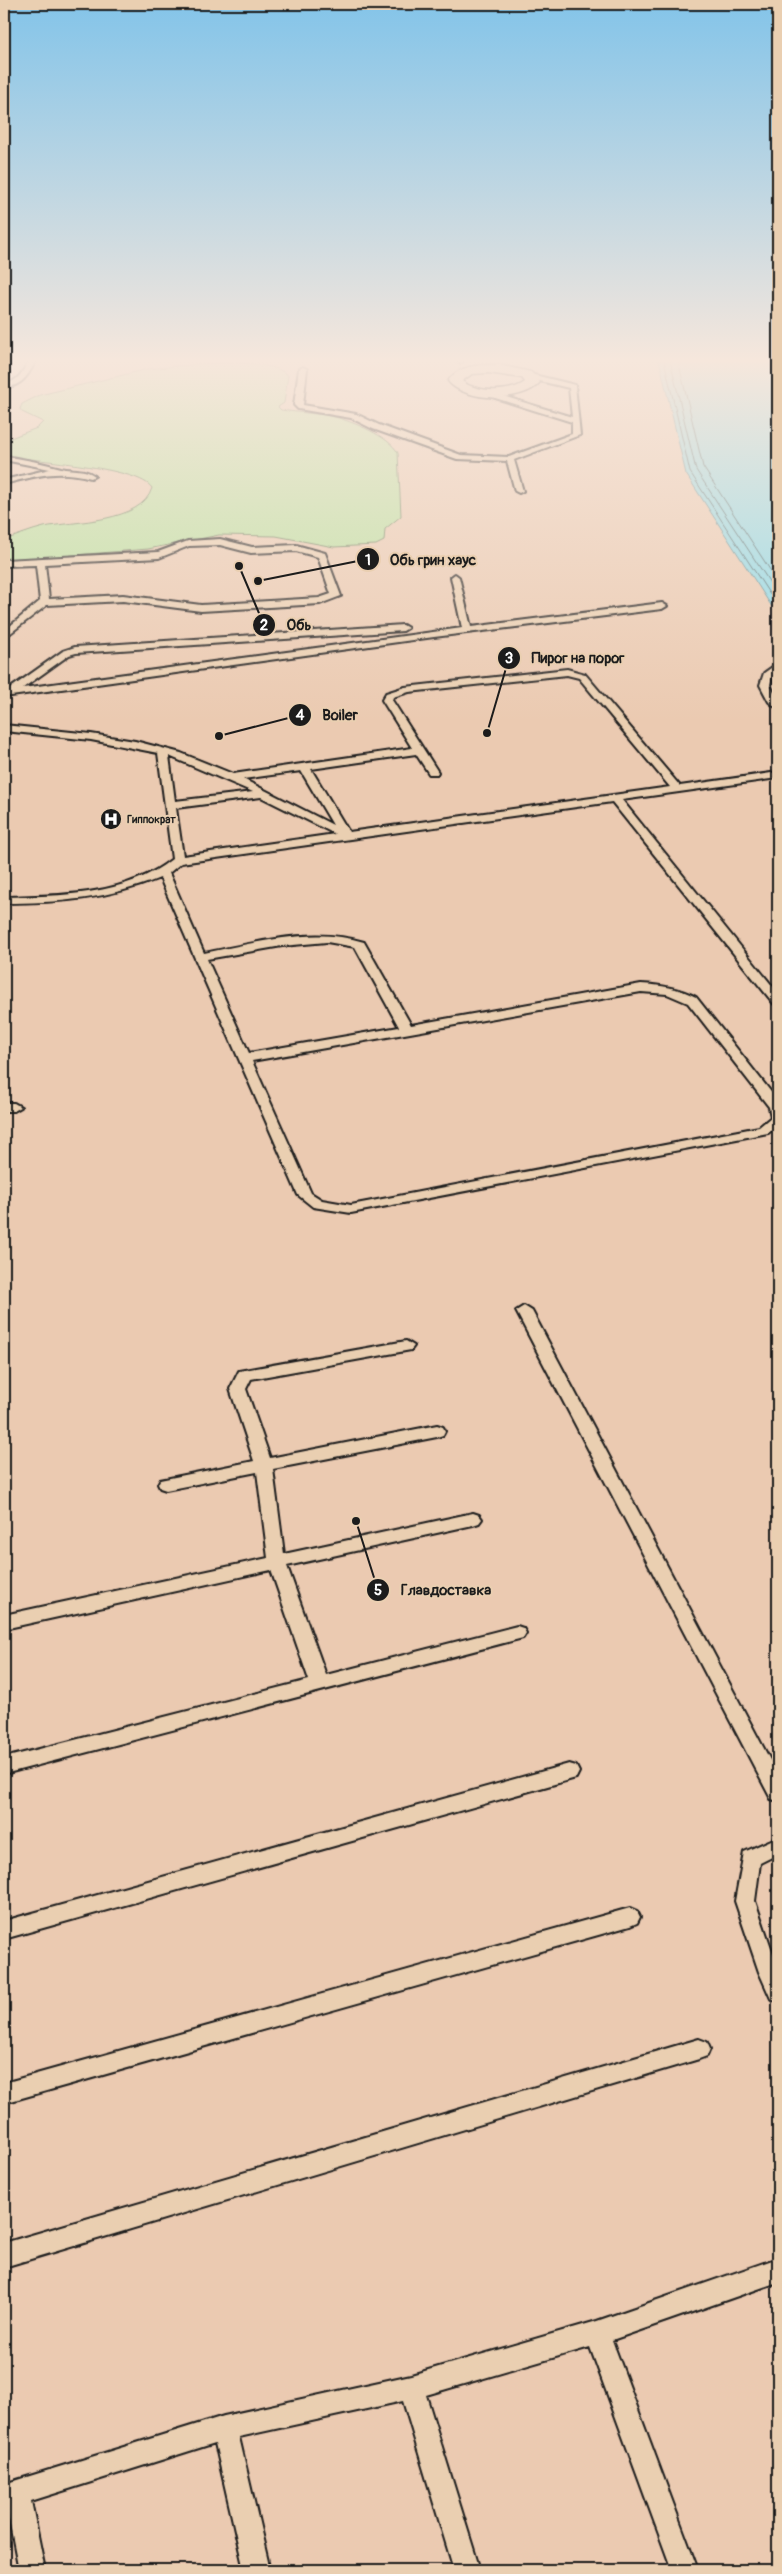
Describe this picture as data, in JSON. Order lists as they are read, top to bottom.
{
  "places": {
    "other": [
      "Обь",
      "Обь грин хаус",
      "Пирог на порог",
      "Boiler",
      "Главдоставка"
    ],
    "hospital": ["Гиппократ"]
  }
}
